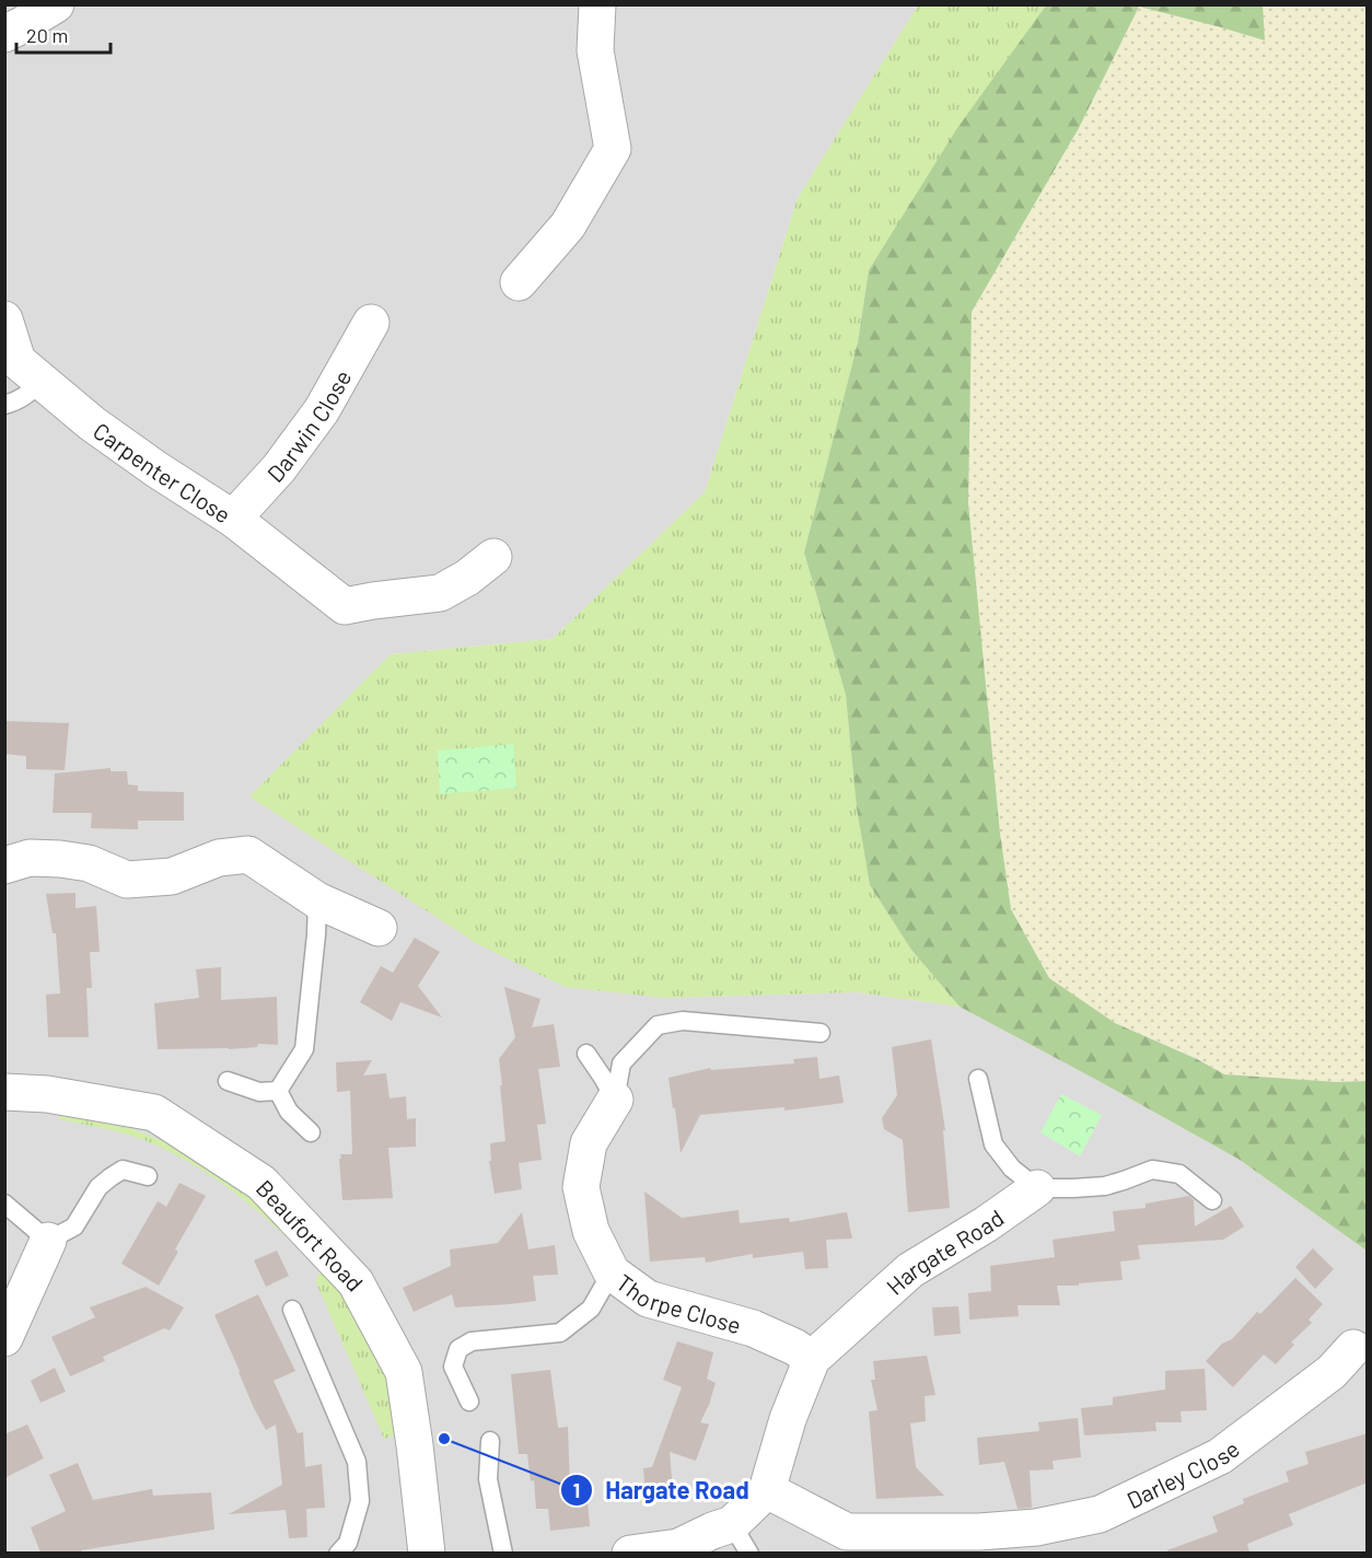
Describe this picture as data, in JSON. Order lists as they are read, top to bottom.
{
  "streets": {
    "street": [
      "Darwin Close",
      "Carpenter Close",
      "Beaufort Road",
      "Hargate Road",
      "Thorpe Close",
      "Darley Close"
    ]
  },
  "crossings": [
    ["Darwin Close", "Carpenter Close"],
    ["Hargate Road", "Thorpe Close"],
    ["Hargate Road", "Darley Close"]
  ],
  "places": ["Hargate Road"],
  "scale_bar": "20 m"
}
